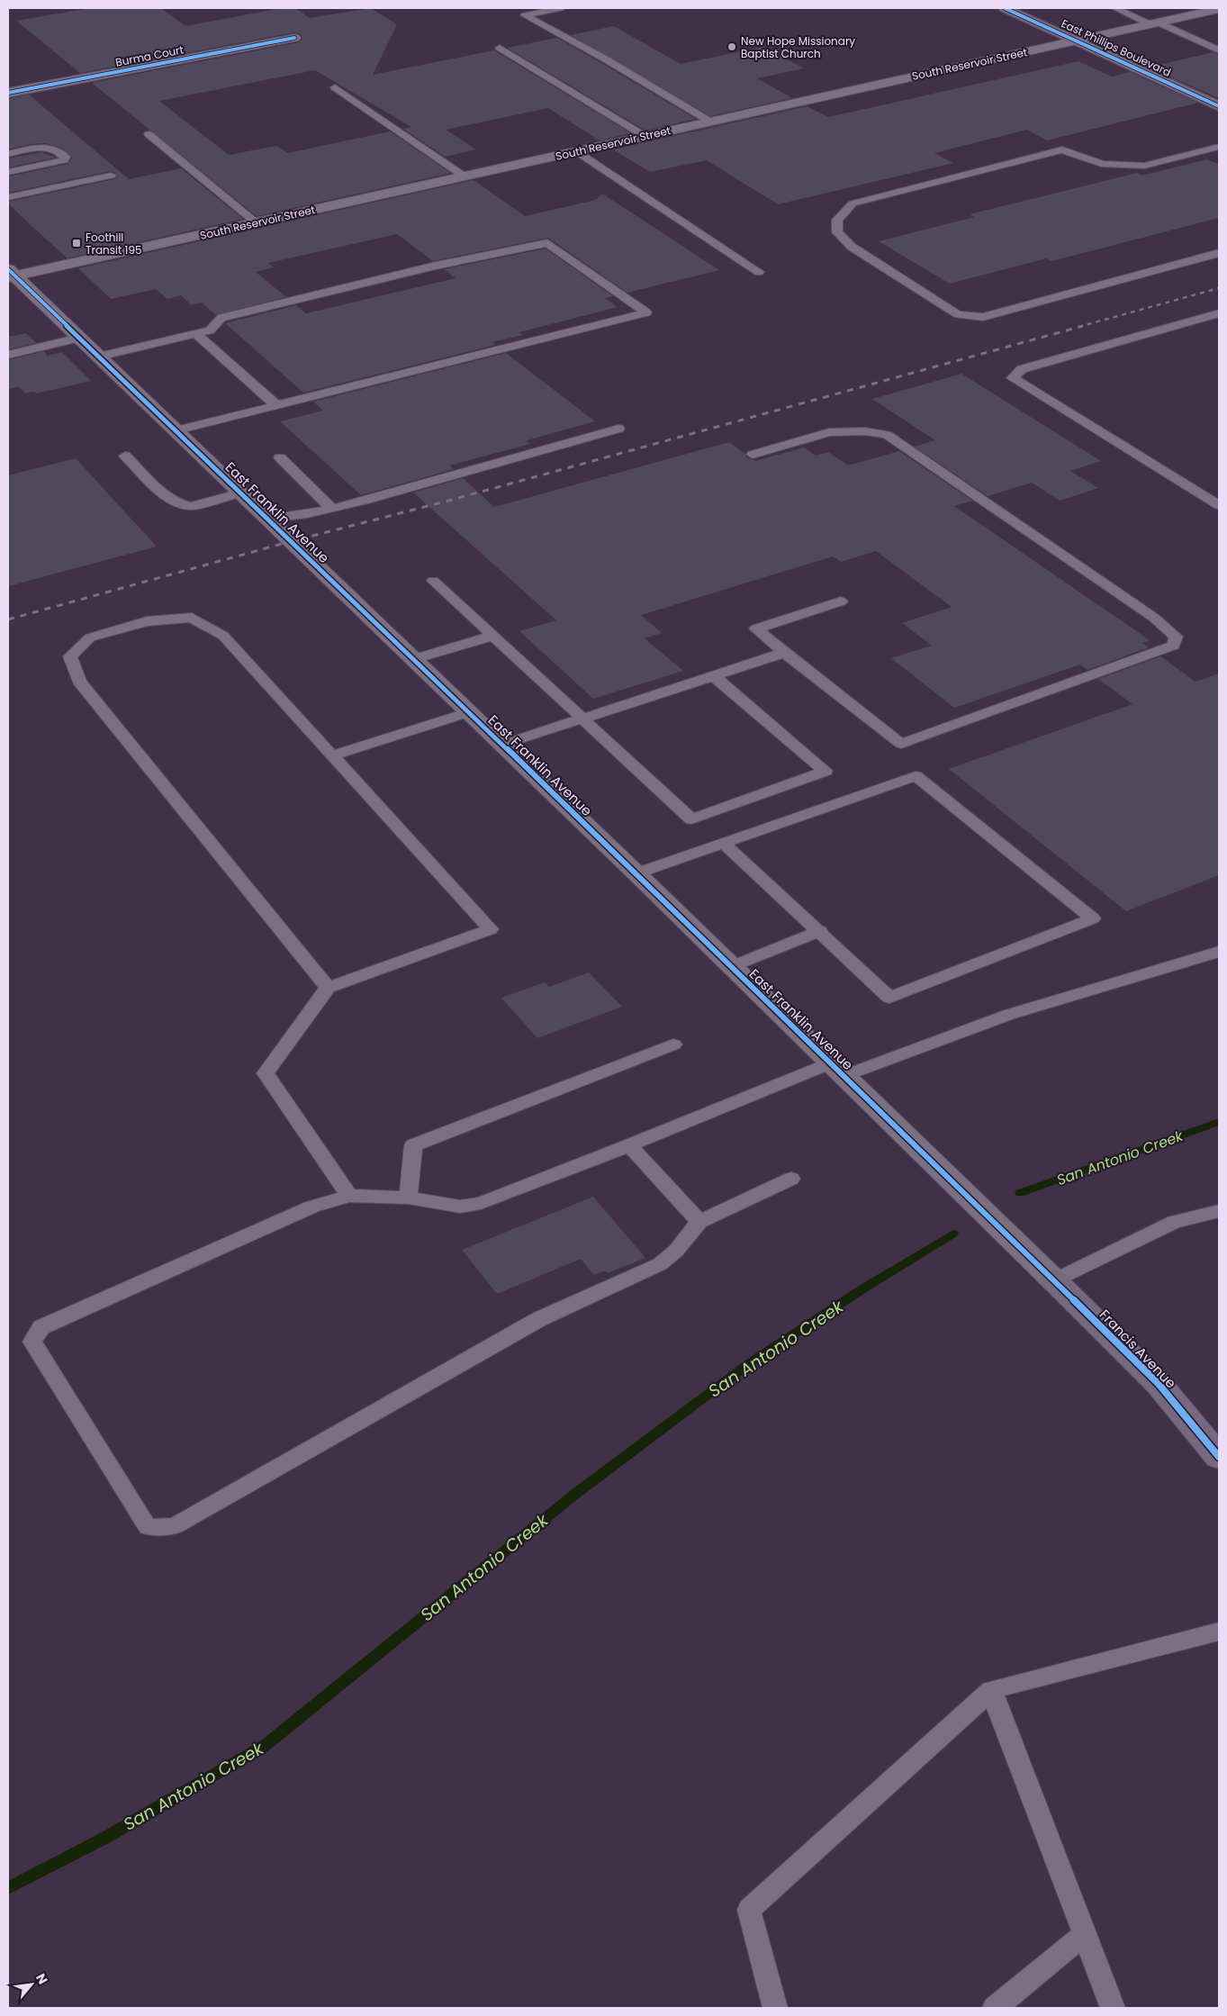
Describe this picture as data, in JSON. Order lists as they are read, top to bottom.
{
  "streets": {
    "main road": ["South Reservoir Street"],
    "street": [
      "East Phillips Boulevard",
      "Burma Court",
      "East Franklin Avenue",
      "Francis Avenue"
    ]
  },
  "crossings": [
    ["East Phillips Boulevard", "South Reservoir Street"],
    ["South Reservoir Street", "East Franklin Avenue"],
    ["East Franklin Avenue", "Francis Avenue"]
  ],
  "water": ["San Antonio Creek"],
  "places": {
    "other": ["New Hope Missionary Baptist Church"],
    "transit": ["Foothill Transit 195"]
  },
  "north": "top right"
}
